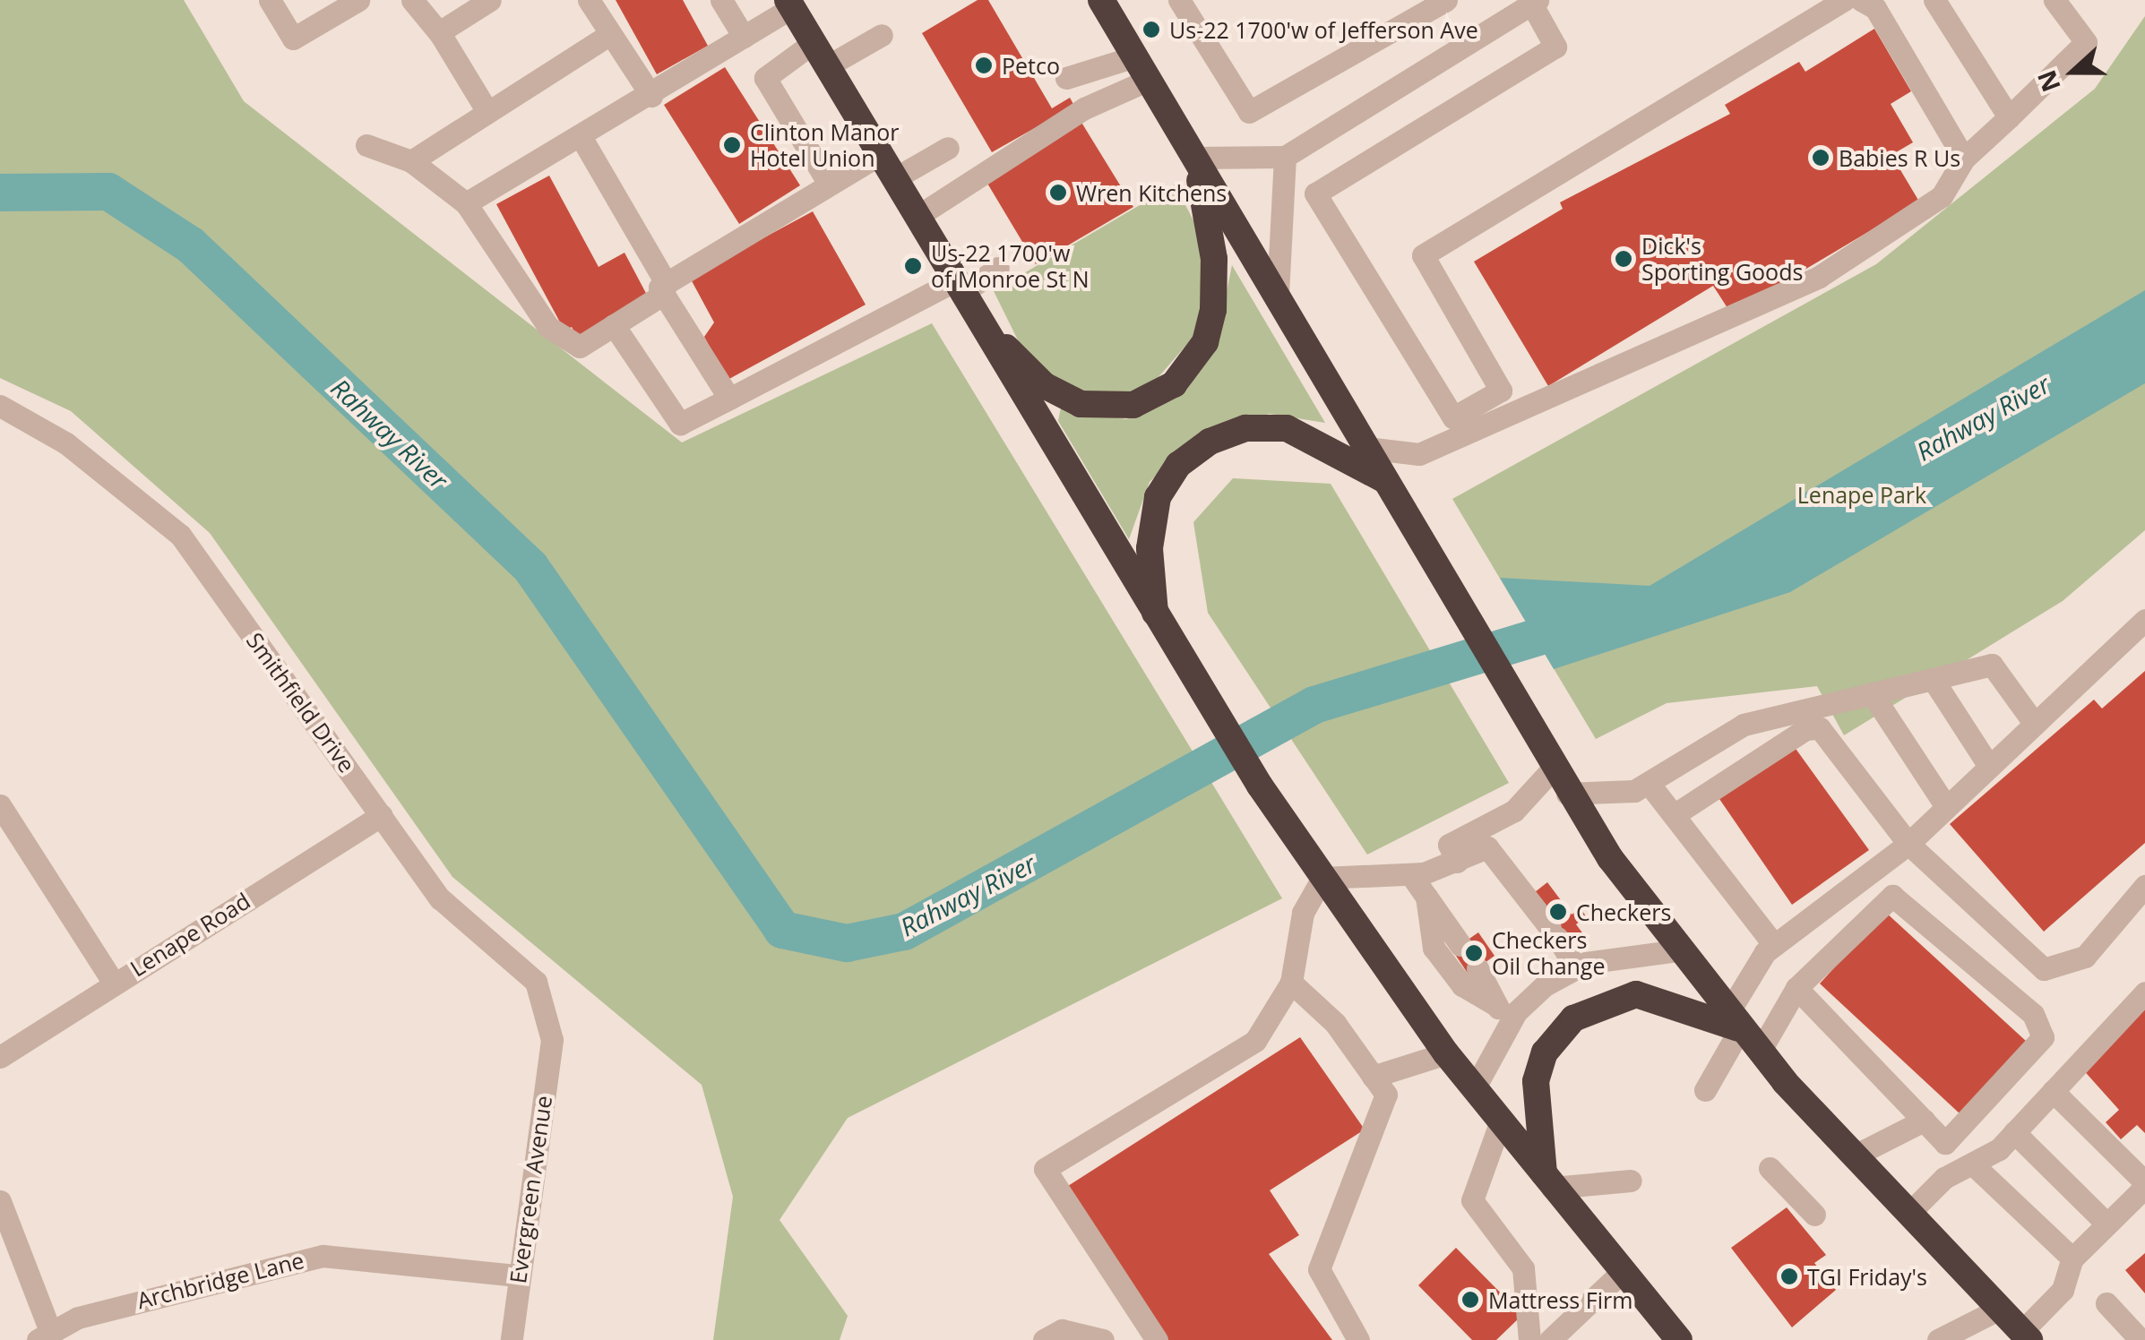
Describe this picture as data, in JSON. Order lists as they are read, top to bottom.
{
  "streets": {
    "street": [
      "Smithfield Drive",
      "Lenape Road",
      "Evergreen Avenue",
      "Archbridge Lane"
    ]
  },
  "crossings": [
    ["Smithfield Drive", "Lenape Road"],
    ["Smithfield Drive", "Evergreen Avenue"],
    ["Evergreen Avenue", "Archbridge Lane"]
  ],
  "water": ["Rahway River"],
  "parks": ["Lenape Park"],
  "places": [
    "Us-22 1700'w of Jefferson Ave",
    "Petco",
    "Clinton Manor Hotel Union",
    "Babies R Us",
    "Wren Kitchens",
    "Dick's Sporting Goods",
    "Us-22 1700'w of Monroe St N",
    "Checkers",
    "Checkers Oil Change",
    "TGI Friday's",
    "Mattress Firm"
  ],
  "north": "left"
}
